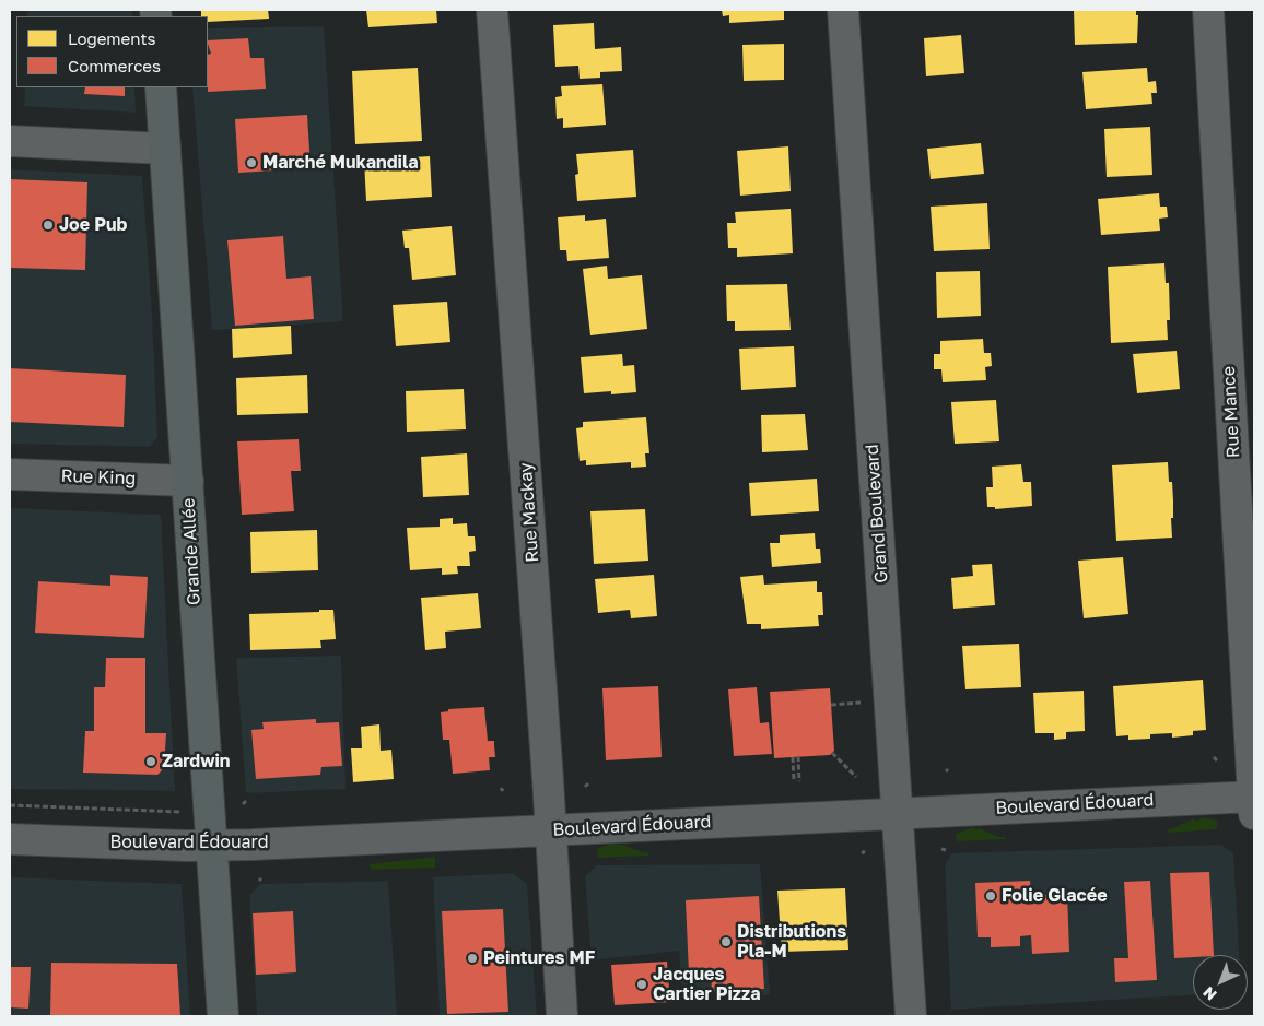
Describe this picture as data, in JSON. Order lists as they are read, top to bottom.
{
  "streets": {
    "main road": ["Grande Allée"],
    "street": [
      "Rue Mance",
      "Rue King",
      "Rue Mackay",
      "Grand Boulevard",
      "Boulevard Édouard"
    ]
  },
  "crossings": [
    ["Rue Mance", "Boulevard Édouard"],
    ["Rue King", "Grande Allée"],
    ["Rue Mackay", "Boulevard Édouard"],
    ["Grand Boulevard", "Boulevard Édouard"],
    ["Grande Allée", "Boulevard Édouard"]
  ],
  "places": [
    "Marché Mukandila",
    "Joe Pub",
    "Zardwin",
    "Folie Glacée",
    "Distributions Pla-M",
    "Peintures MF",
    "Jacques Cartier Pizza"
  ],
  "legend": ["Logements", "Commerces"],
  "north": "bottom left"
}
